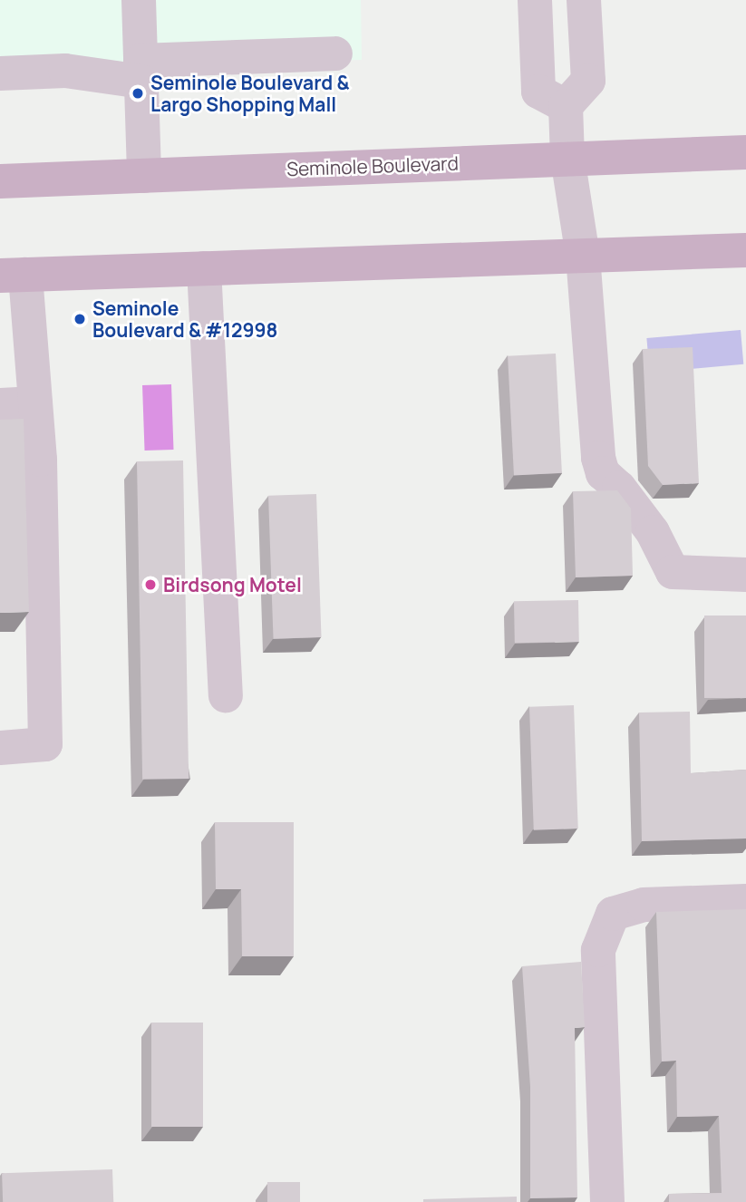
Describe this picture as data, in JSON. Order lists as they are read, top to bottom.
{
  "streets": {
    "main road": ["Seminole Boulevard"]
  },
  "places": ["Seminole Boulevard & Largo Shopping Mall", "Seminole Boulevard & #12998", "Birdsong Motel"]
}
